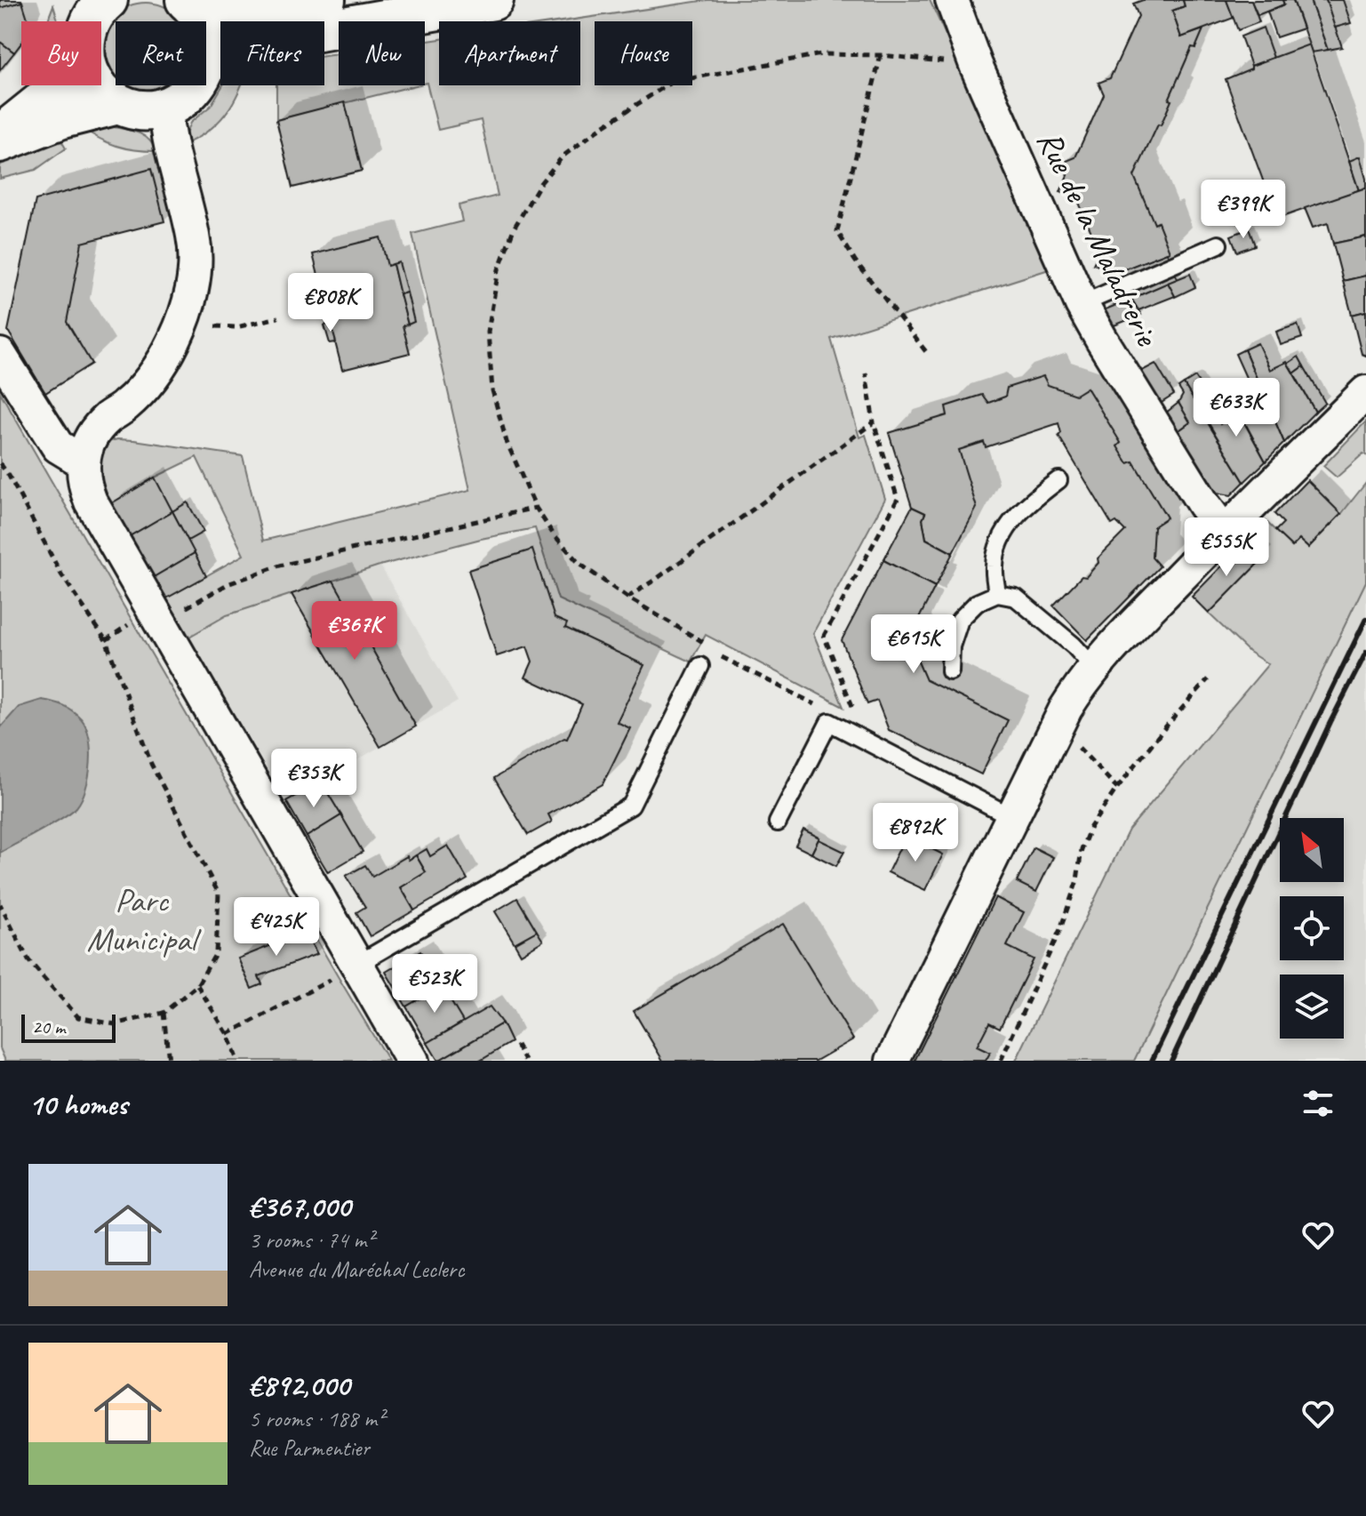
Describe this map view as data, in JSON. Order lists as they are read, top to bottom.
{
  "streets": {
    "street": ["Rue de la Maladrerie"]
  },
  "parks": ["Parc Municipal"],
  "scale_bar": "20 m",
  "north": "top left",
  "page": {
    "chip": [
      "Buy",
      "Rent",
      "Filters",
      "New",
      "Apartment",
      "House"
    ],
    "price": [
      "€399K",
      "€808K",
      "€633K",
      "€555K",
      "€367K",
      "€615K",
      "€353K",
      "€892K",
      "€425K",
      "€523K"
    ],
    "scale": "20 m",
    "heading": "10 homes",
    "list": [
      {
        "name": "€367,000",
        "note": "3 rooms · 74 m² · Avenue du Maréchal Leclerc"
      },
      {
        "name": "€892,000",
        "note": "5 rooms · 188 m² · Rue Parmentier"
      }
    ]
  }
}
